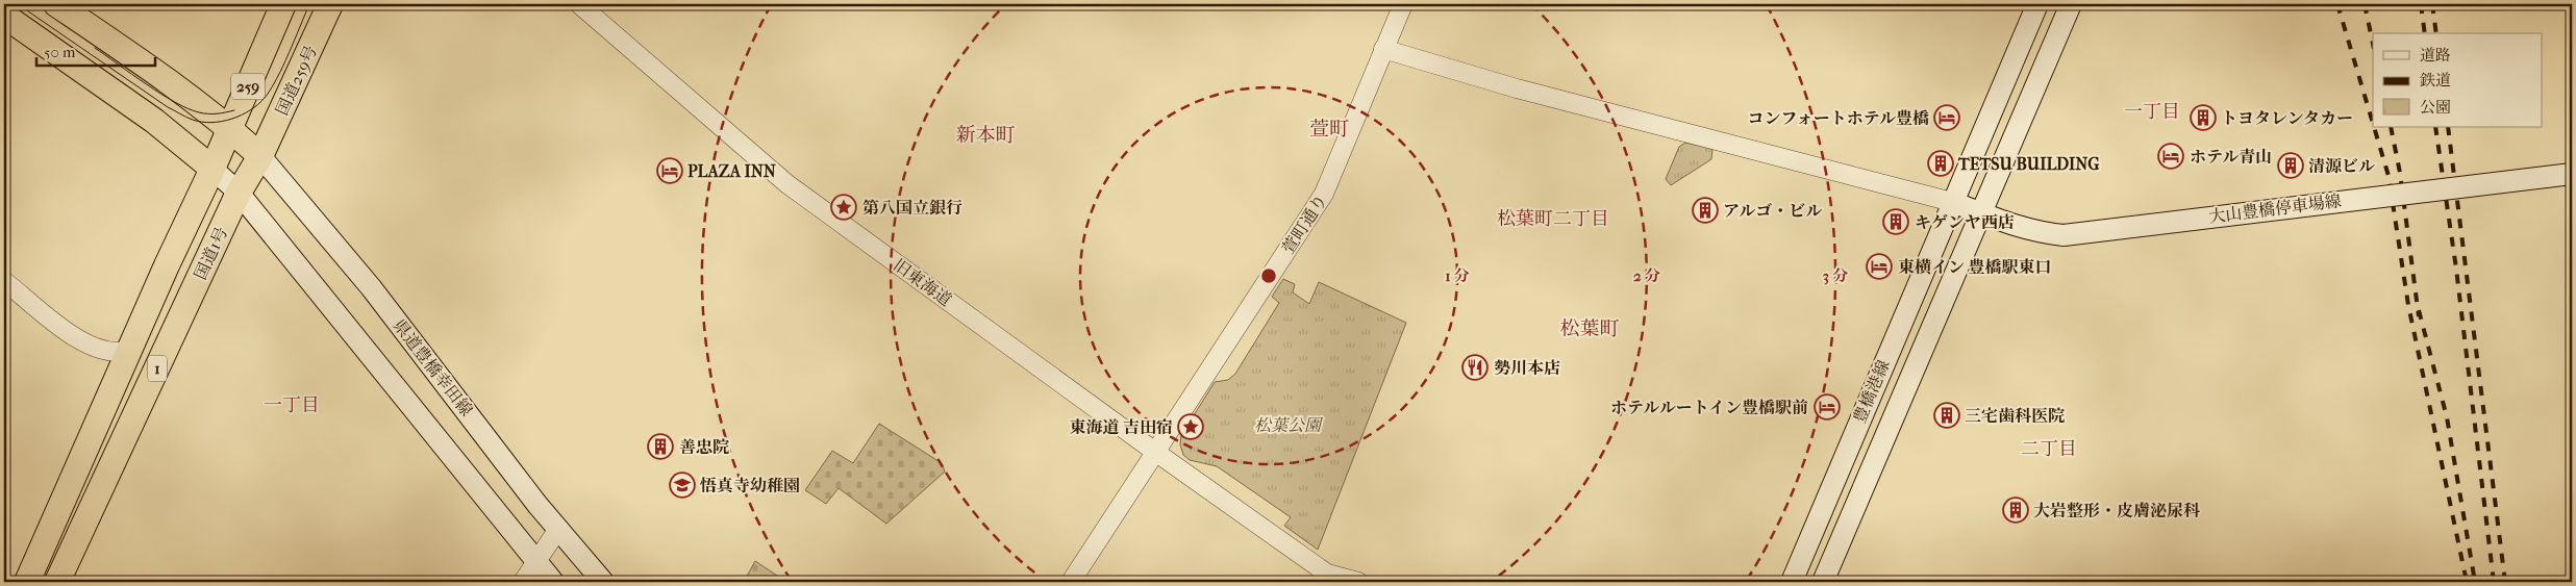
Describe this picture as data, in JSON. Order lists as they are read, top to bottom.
{
  "streets": {
    "highway": [
      "国道259号",
      "259",
      "国道1号",
      "1"
    ],
    "main road": ["大山豊橋停車場線", "県道豊橋幸田線", "豊橋港線"],
    "street": ["萱町通り", "旧東海道"]
  },
  "crossings": [
    ["国道259号", "国道1号"],
    ["国道259号", "県道豊橋幸田線"],
    ["259", "国道1号"],
    ["大山豊橋停車場線", "豊橋港線"],
    ["萱町通り", "旧東海道"],
    ["国道1号", "県道豊橋幸田線"]
  ],
  "districts": [
    "一丁目",
    "萱町",
    "新本町",
    "松葉町二丁目",
    "松葉町",
    "一丁目",
    "二丁目"
  ],
  "parks": ["松葉公園"],
  "places": {
    "hotel": [
      "コンフォートホテル豊橋",
      "ホテル青山",
      "PLAZA INN",
      "東横イン 豊橋駅東口",
      "ホテルルートイン豊橋駅前"
    ],
    "building": [
      "トヨタレンタカー",
      "TETSU BUILDING",
      "清源ビル",
      "アルゴ・ビル",
      "キゲンヤ西店",
      "三宅歯科医院",
      "善忠院",
      "大岩整形・皮膚泌尿科"
    ],
    "place": ["第八国立銀行", "東海道 吉田宿"],
    "restaurant": ["勢川本店"],
    "school or university": ["悟真寺幼稚園"]
  },
  "legend": ["道路", "鉄道", "公園"],
  "scale_bar": "50 m",
  "rings": ["1 分", "2 分", "3 分"]
}
